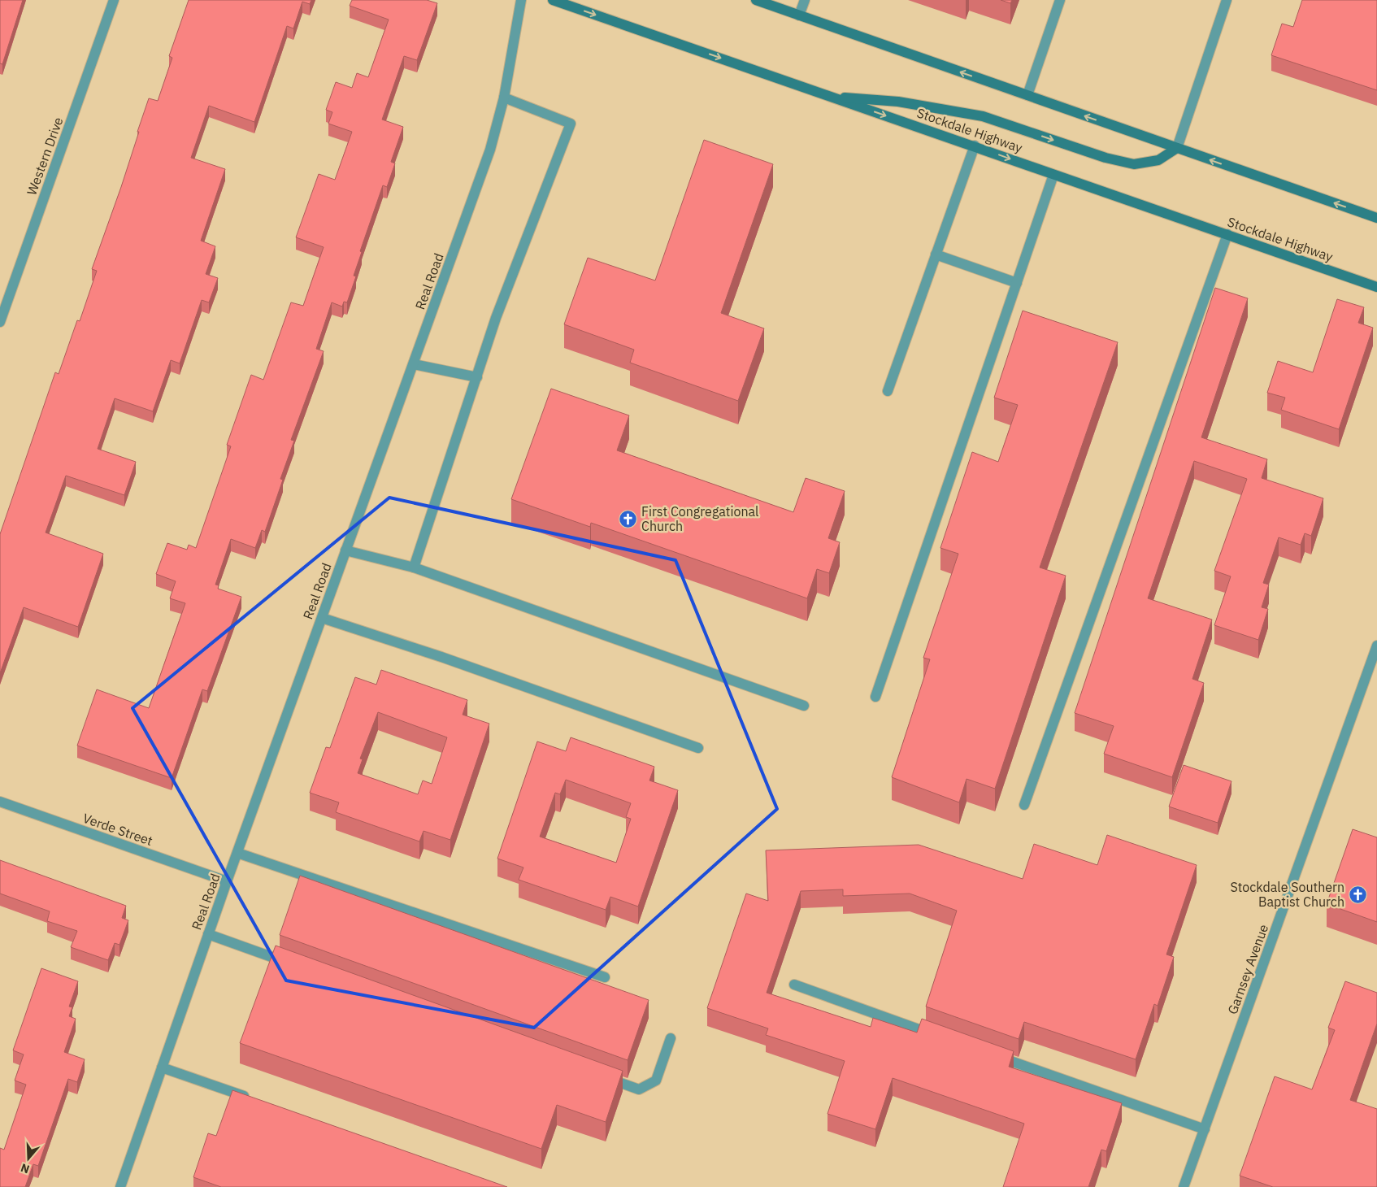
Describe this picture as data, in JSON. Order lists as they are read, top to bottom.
{
  "streets": {
    "main road": ["Stockdale Highway"],
    "street": [
      "Western Drive",
      "Real Road",
      "Verde Street",
      "Garnsey Avenue"
    ]
  },
  "crossings": [
    ["Real Road", "Verde Street"]
  ],
  "places": {
    "church": ["First Congregational Church", "Stockdale Southern Baptist Church"]
  },
  "north": "bottom"
}
